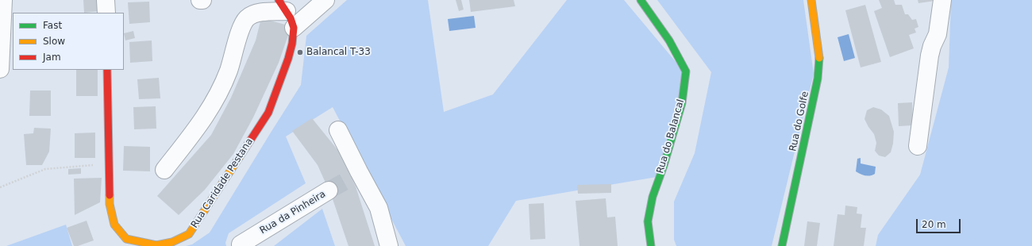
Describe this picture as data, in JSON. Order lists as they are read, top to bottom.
{
  "streets": {
    "street": [
      "Rua do Golfe",
      "Rua do Balancal",
      "Rua Caridade Pestana",
      "Rua da Pinheira"
    ]
  },
  "places": ["Balancal T-33"],
  "legend": ["Fast", "Slow", "Jam"],
  "scale_bar": "20 m"
}
